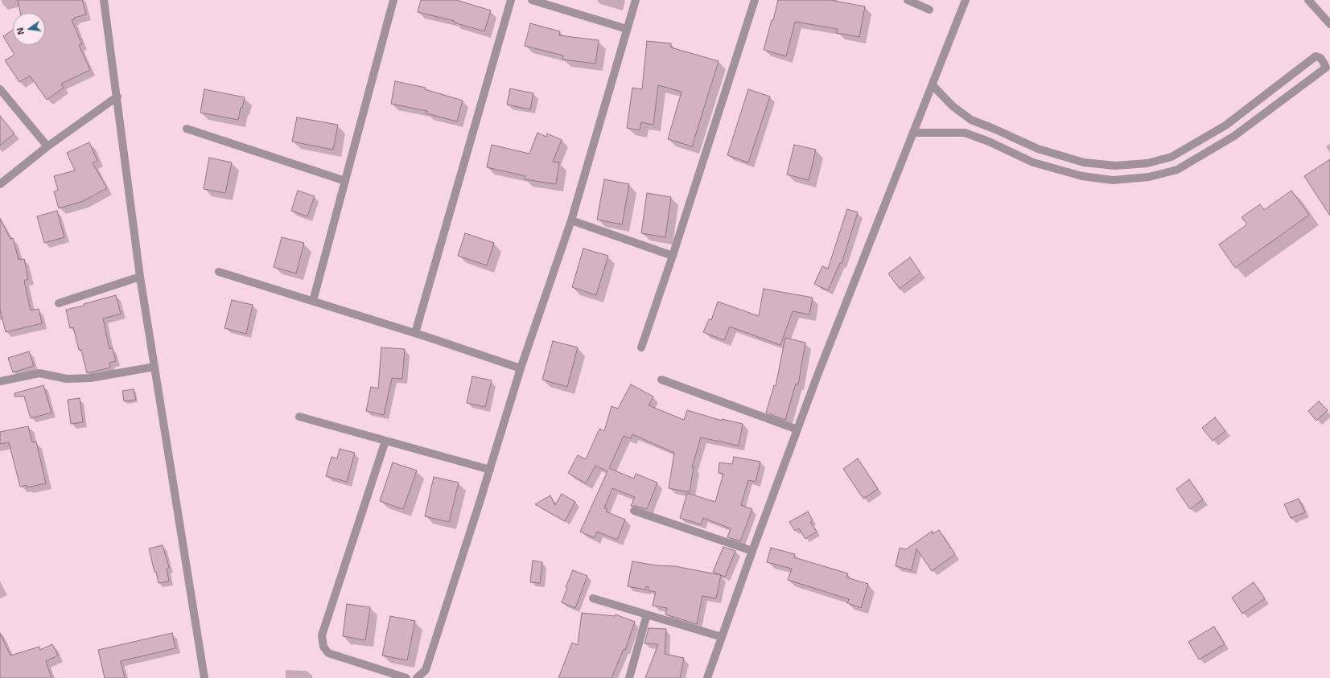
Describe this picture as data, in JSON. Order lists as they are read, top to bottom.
{
  "north": "left"
}
